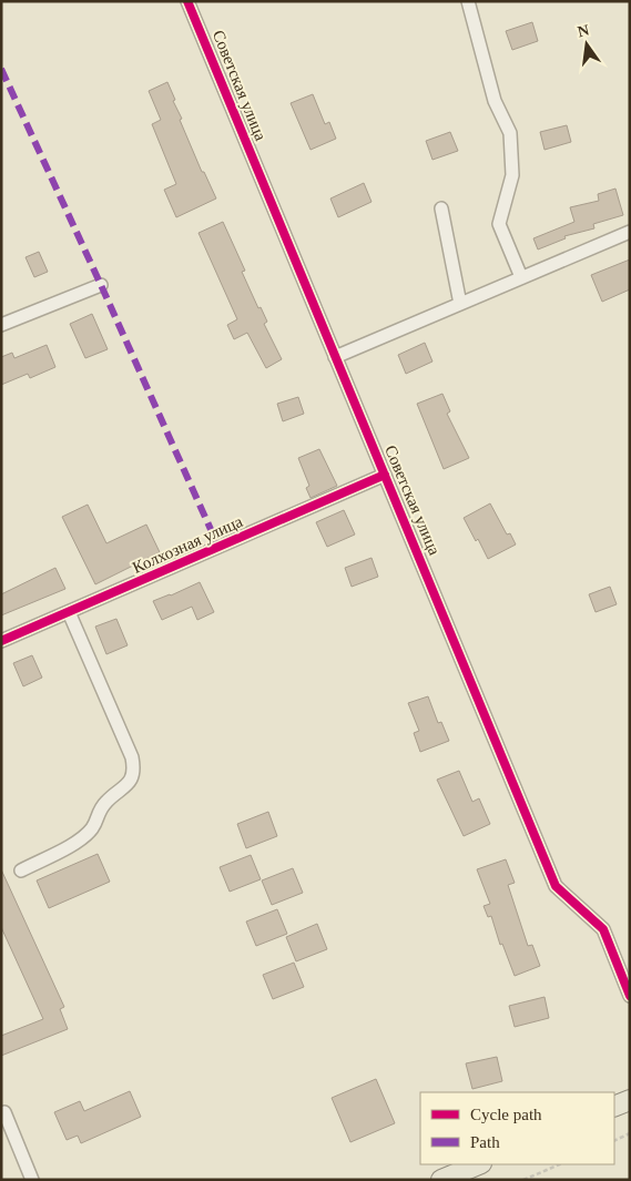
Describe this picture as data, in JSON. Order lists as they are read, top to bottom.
{
  "streets": {
    "street": ["Советская улица", "Колхозная улица"]
  },
  "crossings": [
    ["Советская улица", "Колхозная улица"]
  ],
  "legend": ["Cycle path", "Path"],
  "north": "top"
}
